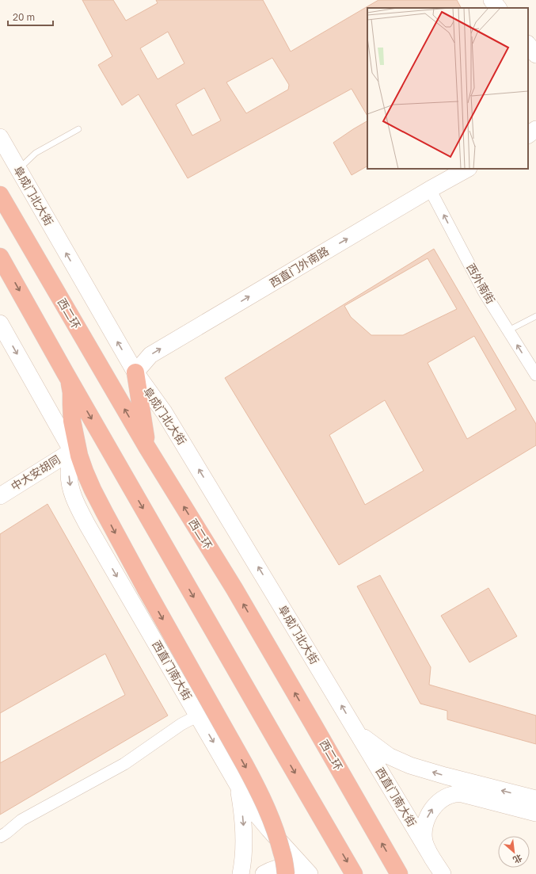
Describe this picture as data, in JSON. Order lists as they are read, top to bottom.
{
  "streets": {
    "highway": ["西二环"],
    "street": [
      "阜成门北大街",
      "西直门外南路",
      "西外南街",
      "中大安胡同",
      "西直门南大街"
    ]
  },
  "crossings": [
    ["阜成门北大街", "西直门外南路"],
    ["阜成门北大街", "西直门南大街"],
    ["西直门外南路", "西外南街"],
    ["中大安胡同", "西直门南大街"]
  ],
  "one_way": ["阜成门北大街", "西直门外南路", "西外南街"],
  "scale_bar": "20 m",
  "north": "bottom right"
}
